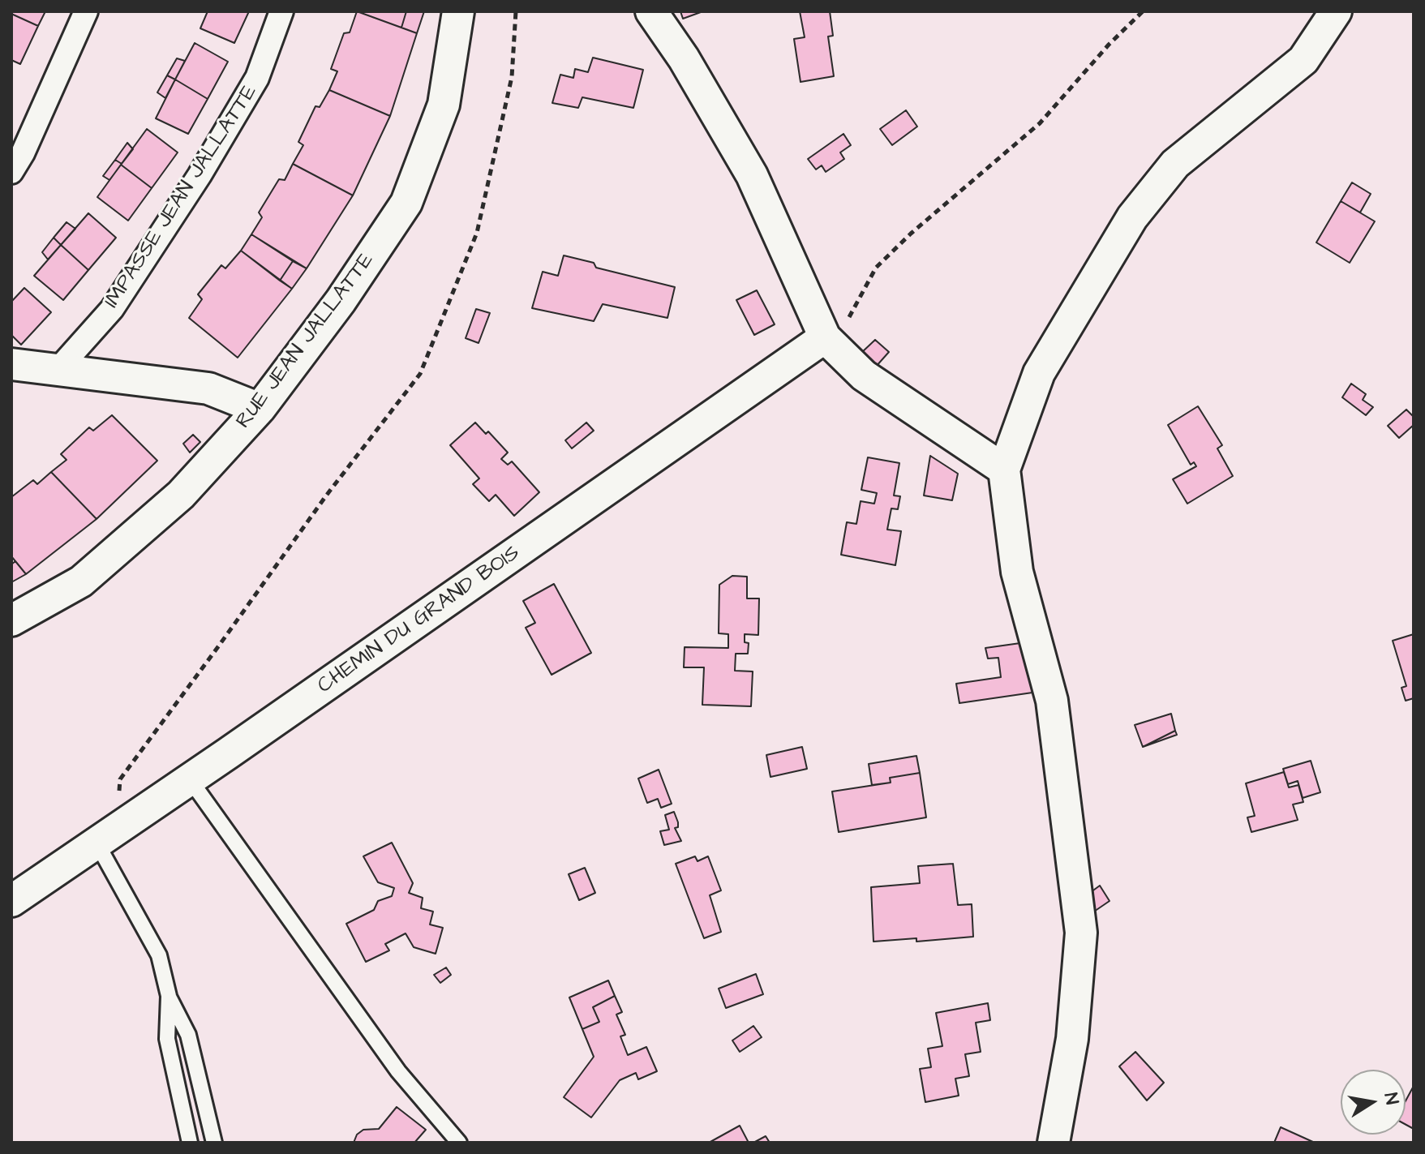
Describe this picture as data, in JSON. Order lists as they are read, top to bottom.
{
  "streets": {
    "street": ["IMPASSE JEAN JALLATTE", "RUE JEAN JALLATTE", "CHEMIN DU GRAND BOIS"]
  },
  "north": "right"
}
